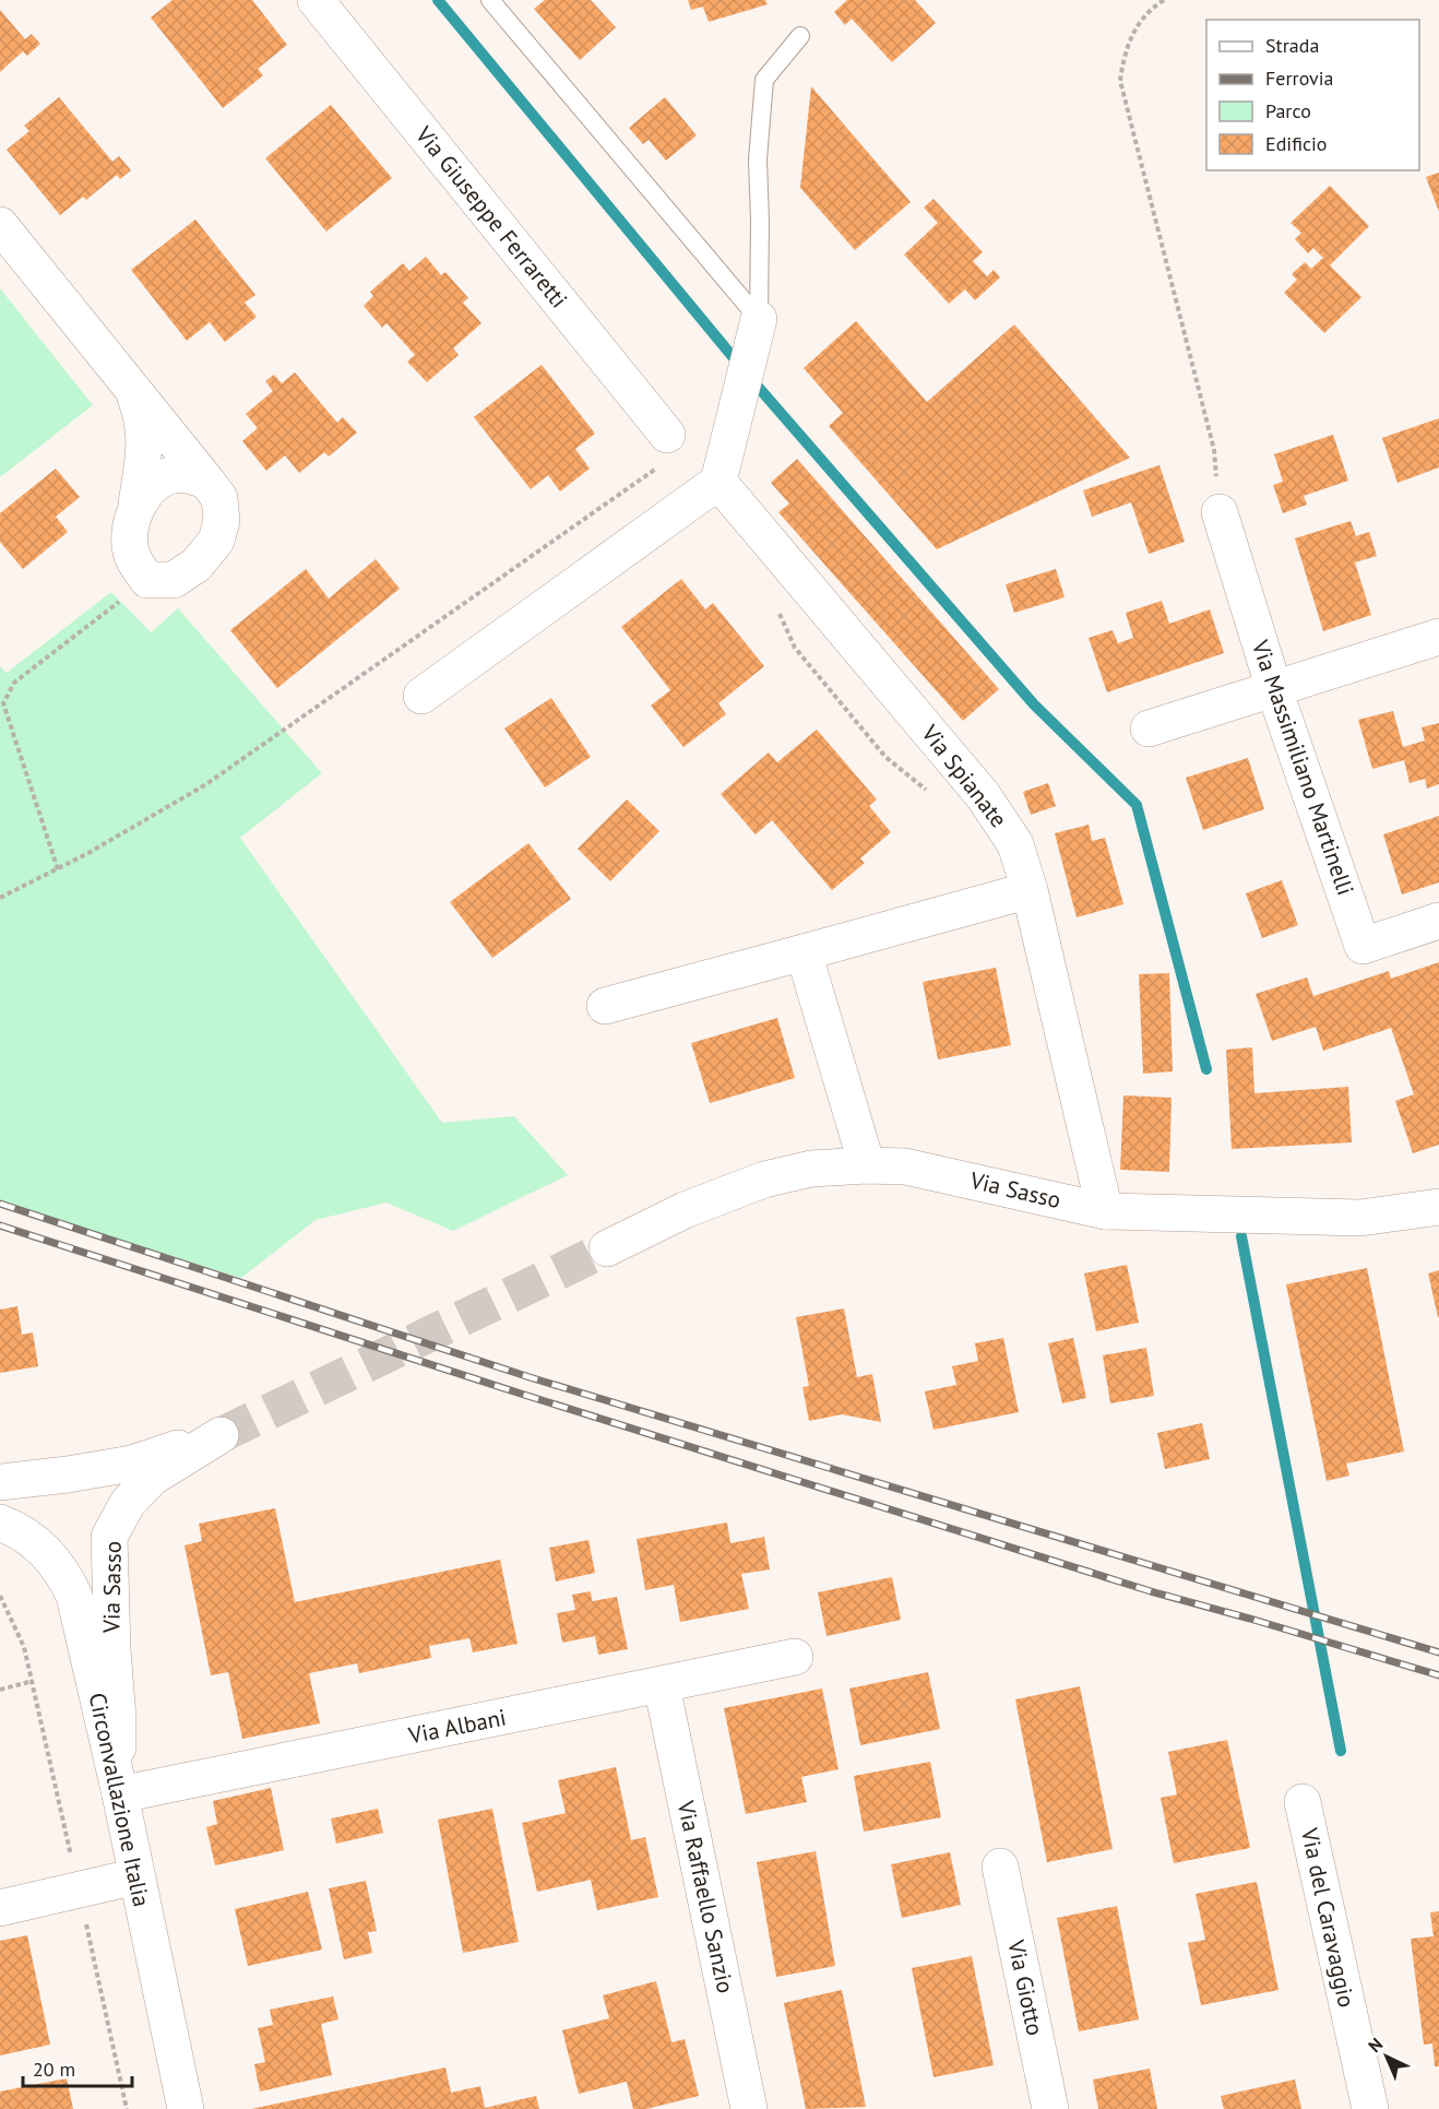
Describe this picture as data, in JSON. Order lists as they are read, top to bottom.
{
  "streets": {
    "street": [
      "Via Giuseppe Ferraretti",
      "Via Massimiliano Martinelli",
      "Via Spianate",
      "Via Sasso",
      "Via Albani",
      "Circonvallazione Italia",
      "Via Raffaello Sanzio",
      "Via del Caravaggio",
      "Via Giotto"
    ]
  },
  "crossings": [
    ["Via Spianate", "Via Sasso"],
    ["Via Sasso", "Via Albani"],
    ["Via Sasso", "Circonvallazione Italia"],
    ["Via Albani", "Circonvallazione Italia"],
    ["Via Albani", "Via Raffaello Sanzio"]
  ],
  "legend": [
    "Strada",
    "Ferrovia",
    "Parco",
    "Edificio"
  ],
  "scale_bar": "20 m",
  "north": "top left"
}
